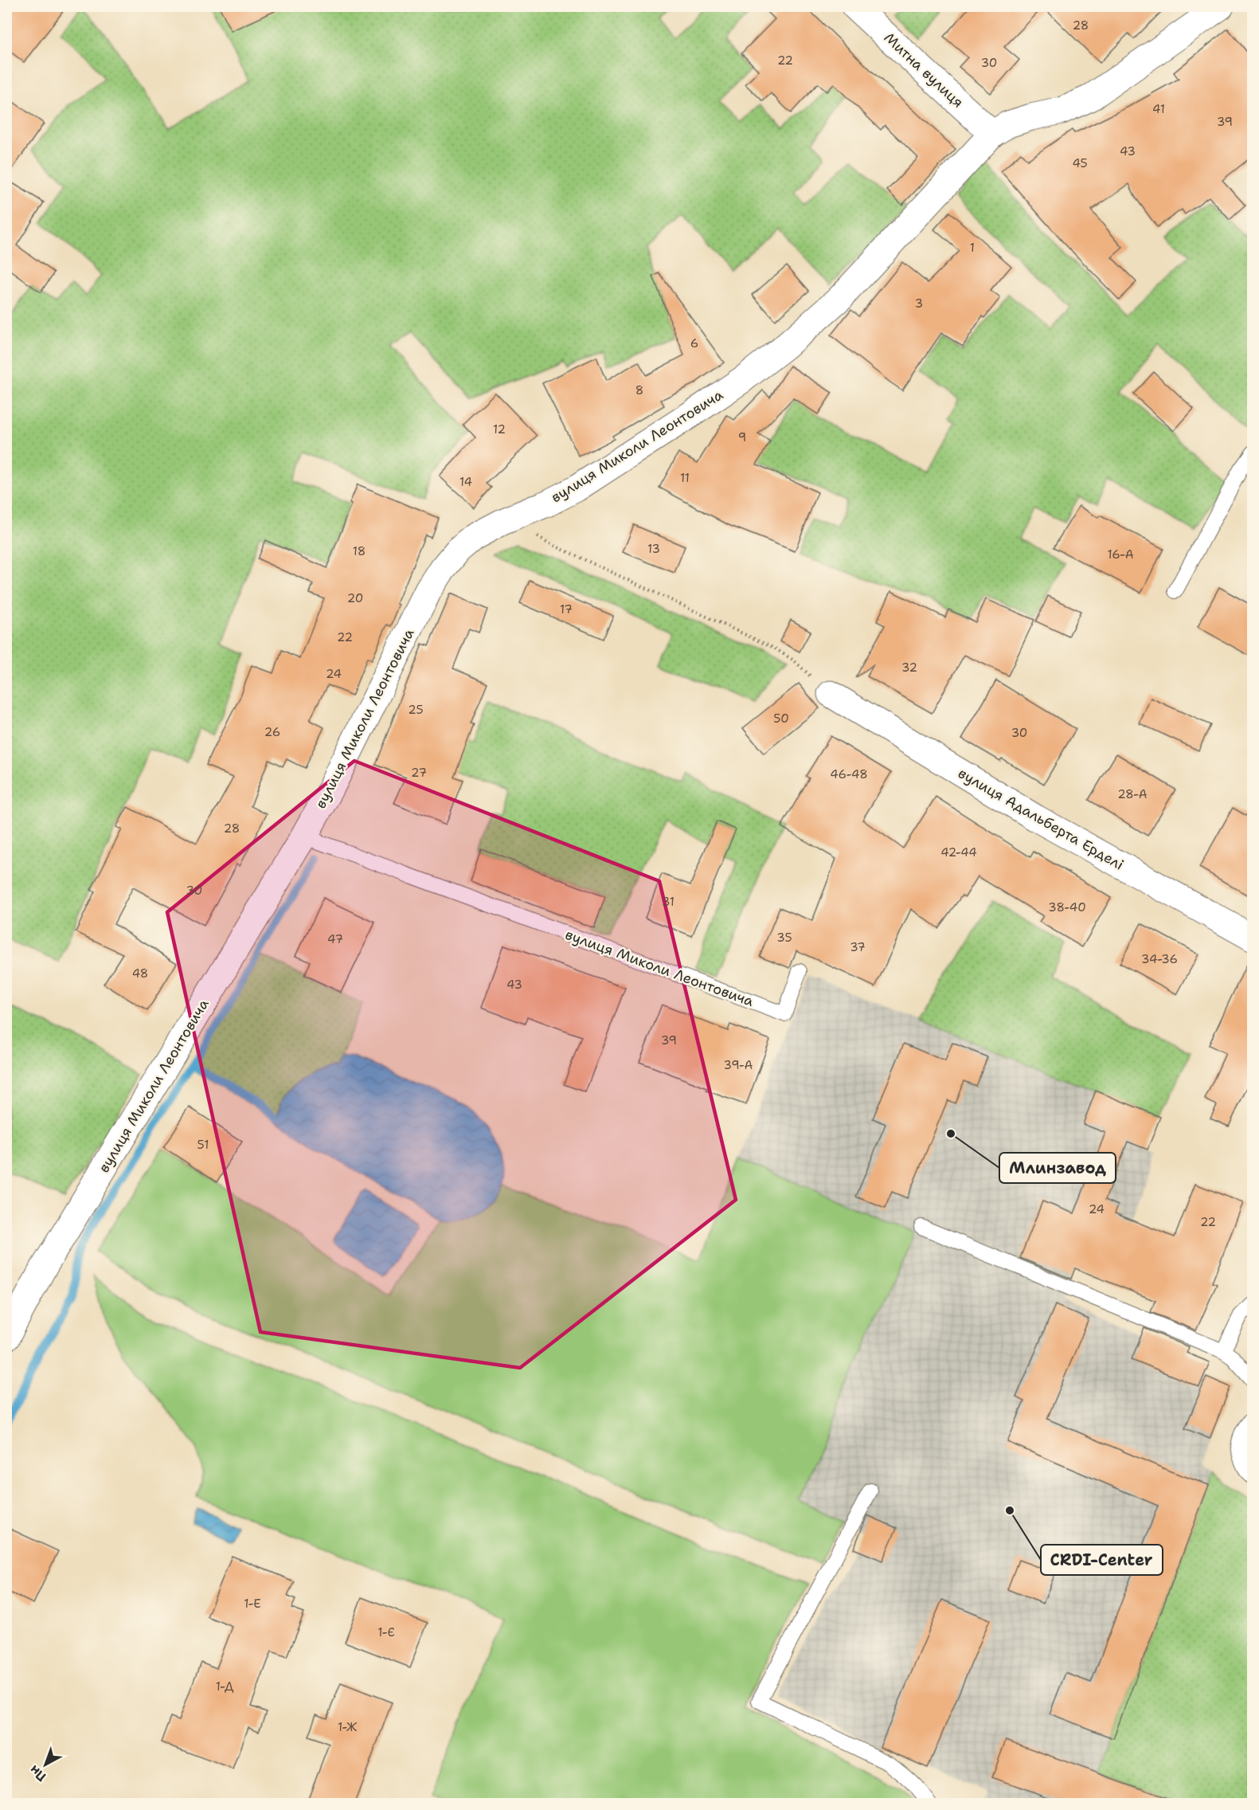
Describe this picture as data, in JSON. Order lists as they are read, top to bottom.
{
  "streets": {
    "street": ["Митна вулиця", "вулиця Миколи Леонтовича", "вулиця Адальберта Ерделі"]
  },
  "crossings": [
    ["Митна вулиця", "вулиця Миколи Леонтовича"]
  ],
  "places": ["Млинзавод", "CRDI-Center"],
  "house_numbers": [
    "28",
    "22",
    "30",
    "41",
    "39",
    "43",
    "45",
    "1",
    "3",
    "6",
    "8",
    "12",
    "9",
    "11",
    "14",
    "13",
    "18",
    "16-А",
    "20",
    "17",
    "22",
    "32",
    "24",
    "25",
    "50",
    "26",
    "30",
    "27",
    "46-48",
    "28-А",
    "28",
    "42-44",
    "30",
    "31",
    "38-40",
    "35",
    "47",
    "37",
    "34-36",
    "48",
    "43",
    "39",
    "39-А",
    "51",
    "24",
    "22",
    "1-Е",
    "1-Є",
    "1-Д",
    "1-Ж"
  ],
  "north": "bottom left"
}
